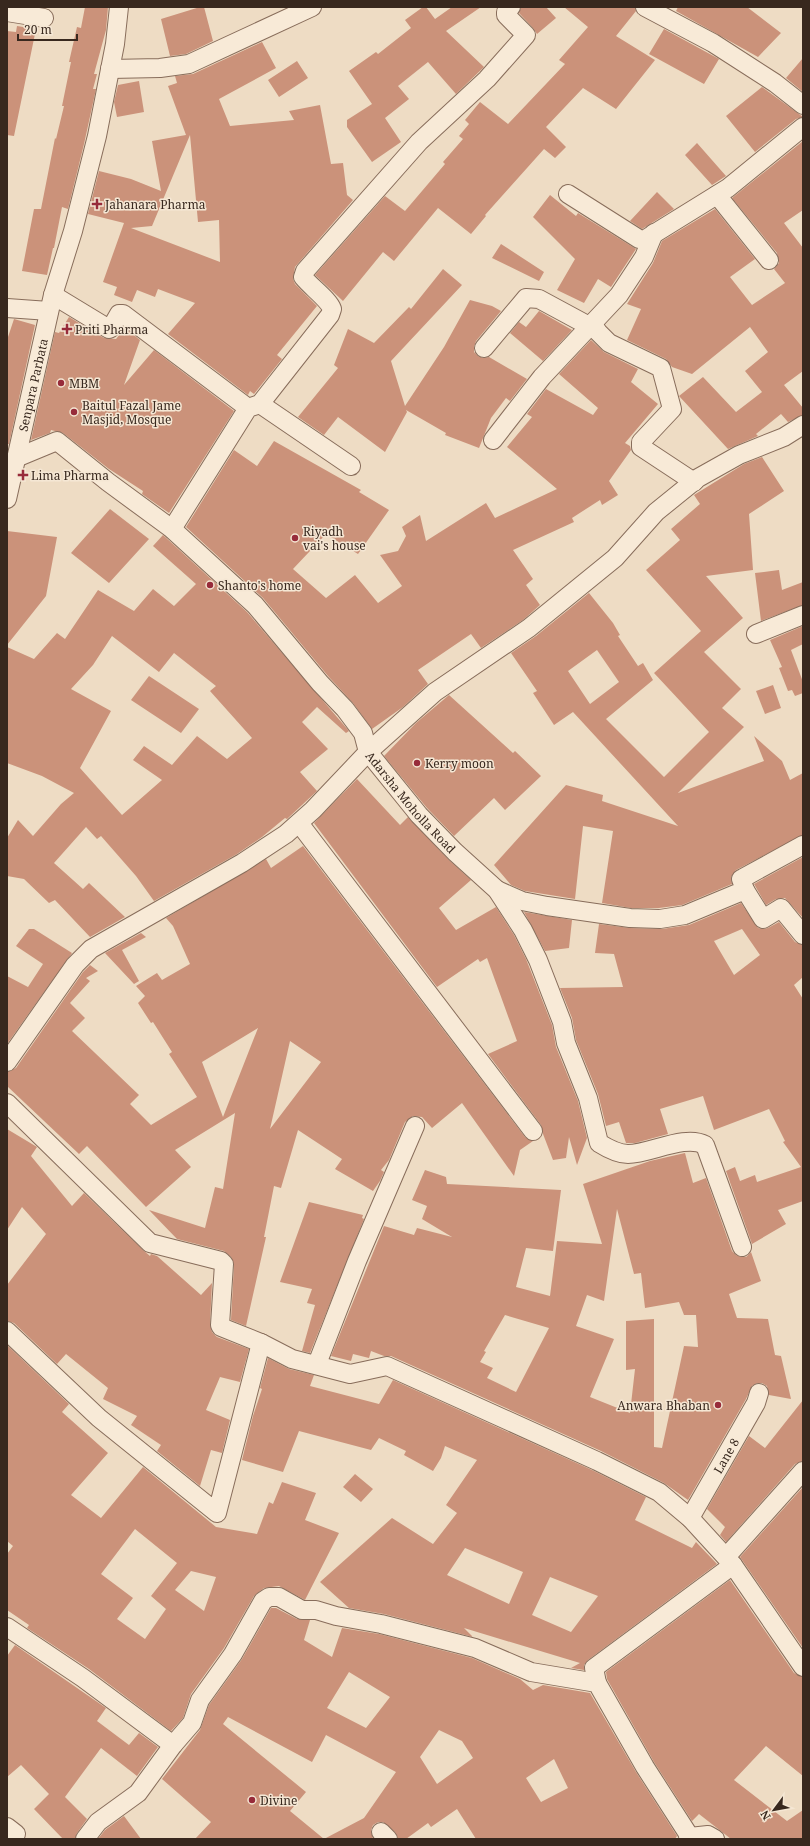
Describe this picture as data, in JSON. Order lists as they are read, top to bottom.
{
  "streets": {
    "street": ["Senpara Parbata", "Adarsha Moholla Road", "Lane 8"]
  },
  "crossings": [
    ["Senpara Parbata", "Adarsha Moholla Road"]
  ],
  "places": {
    "health": ["Jahanara Pharma", "Priti Pharma", "Lima Pharma"],
    "other": [
      "MBM",
      "Baitul Fazal Jame Masjid, Mosque",
      "Riyadh vai's house",
      "Shanto's home",
      "Kerry moon",
      "Anwara Bhaban",
      "Divine"
    ]
  },
  "scale_bar": "20 m",
  "north": "bottom left"
}
